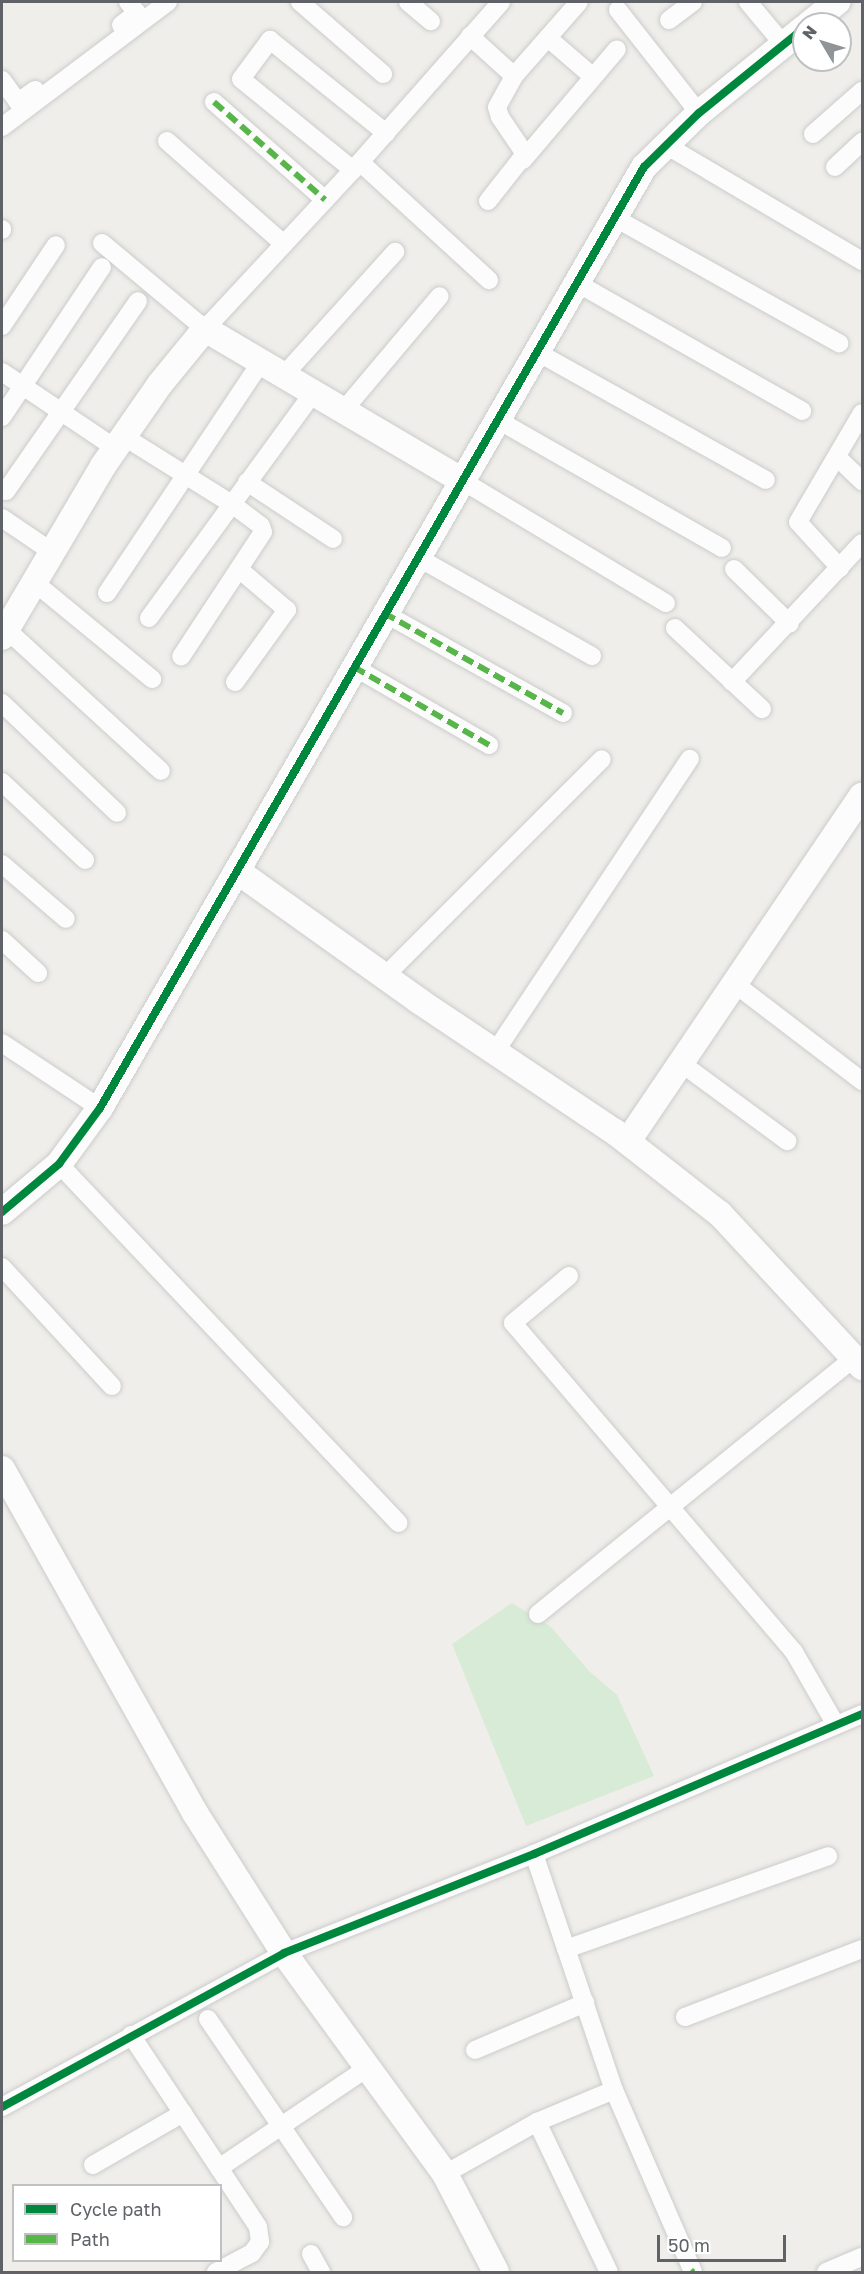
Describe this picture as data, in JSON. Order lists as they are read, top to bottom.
{
  "legend": ["Cycle path", "Path"],
  "scale_bar": "50 m",
  "north": "top left"
}
